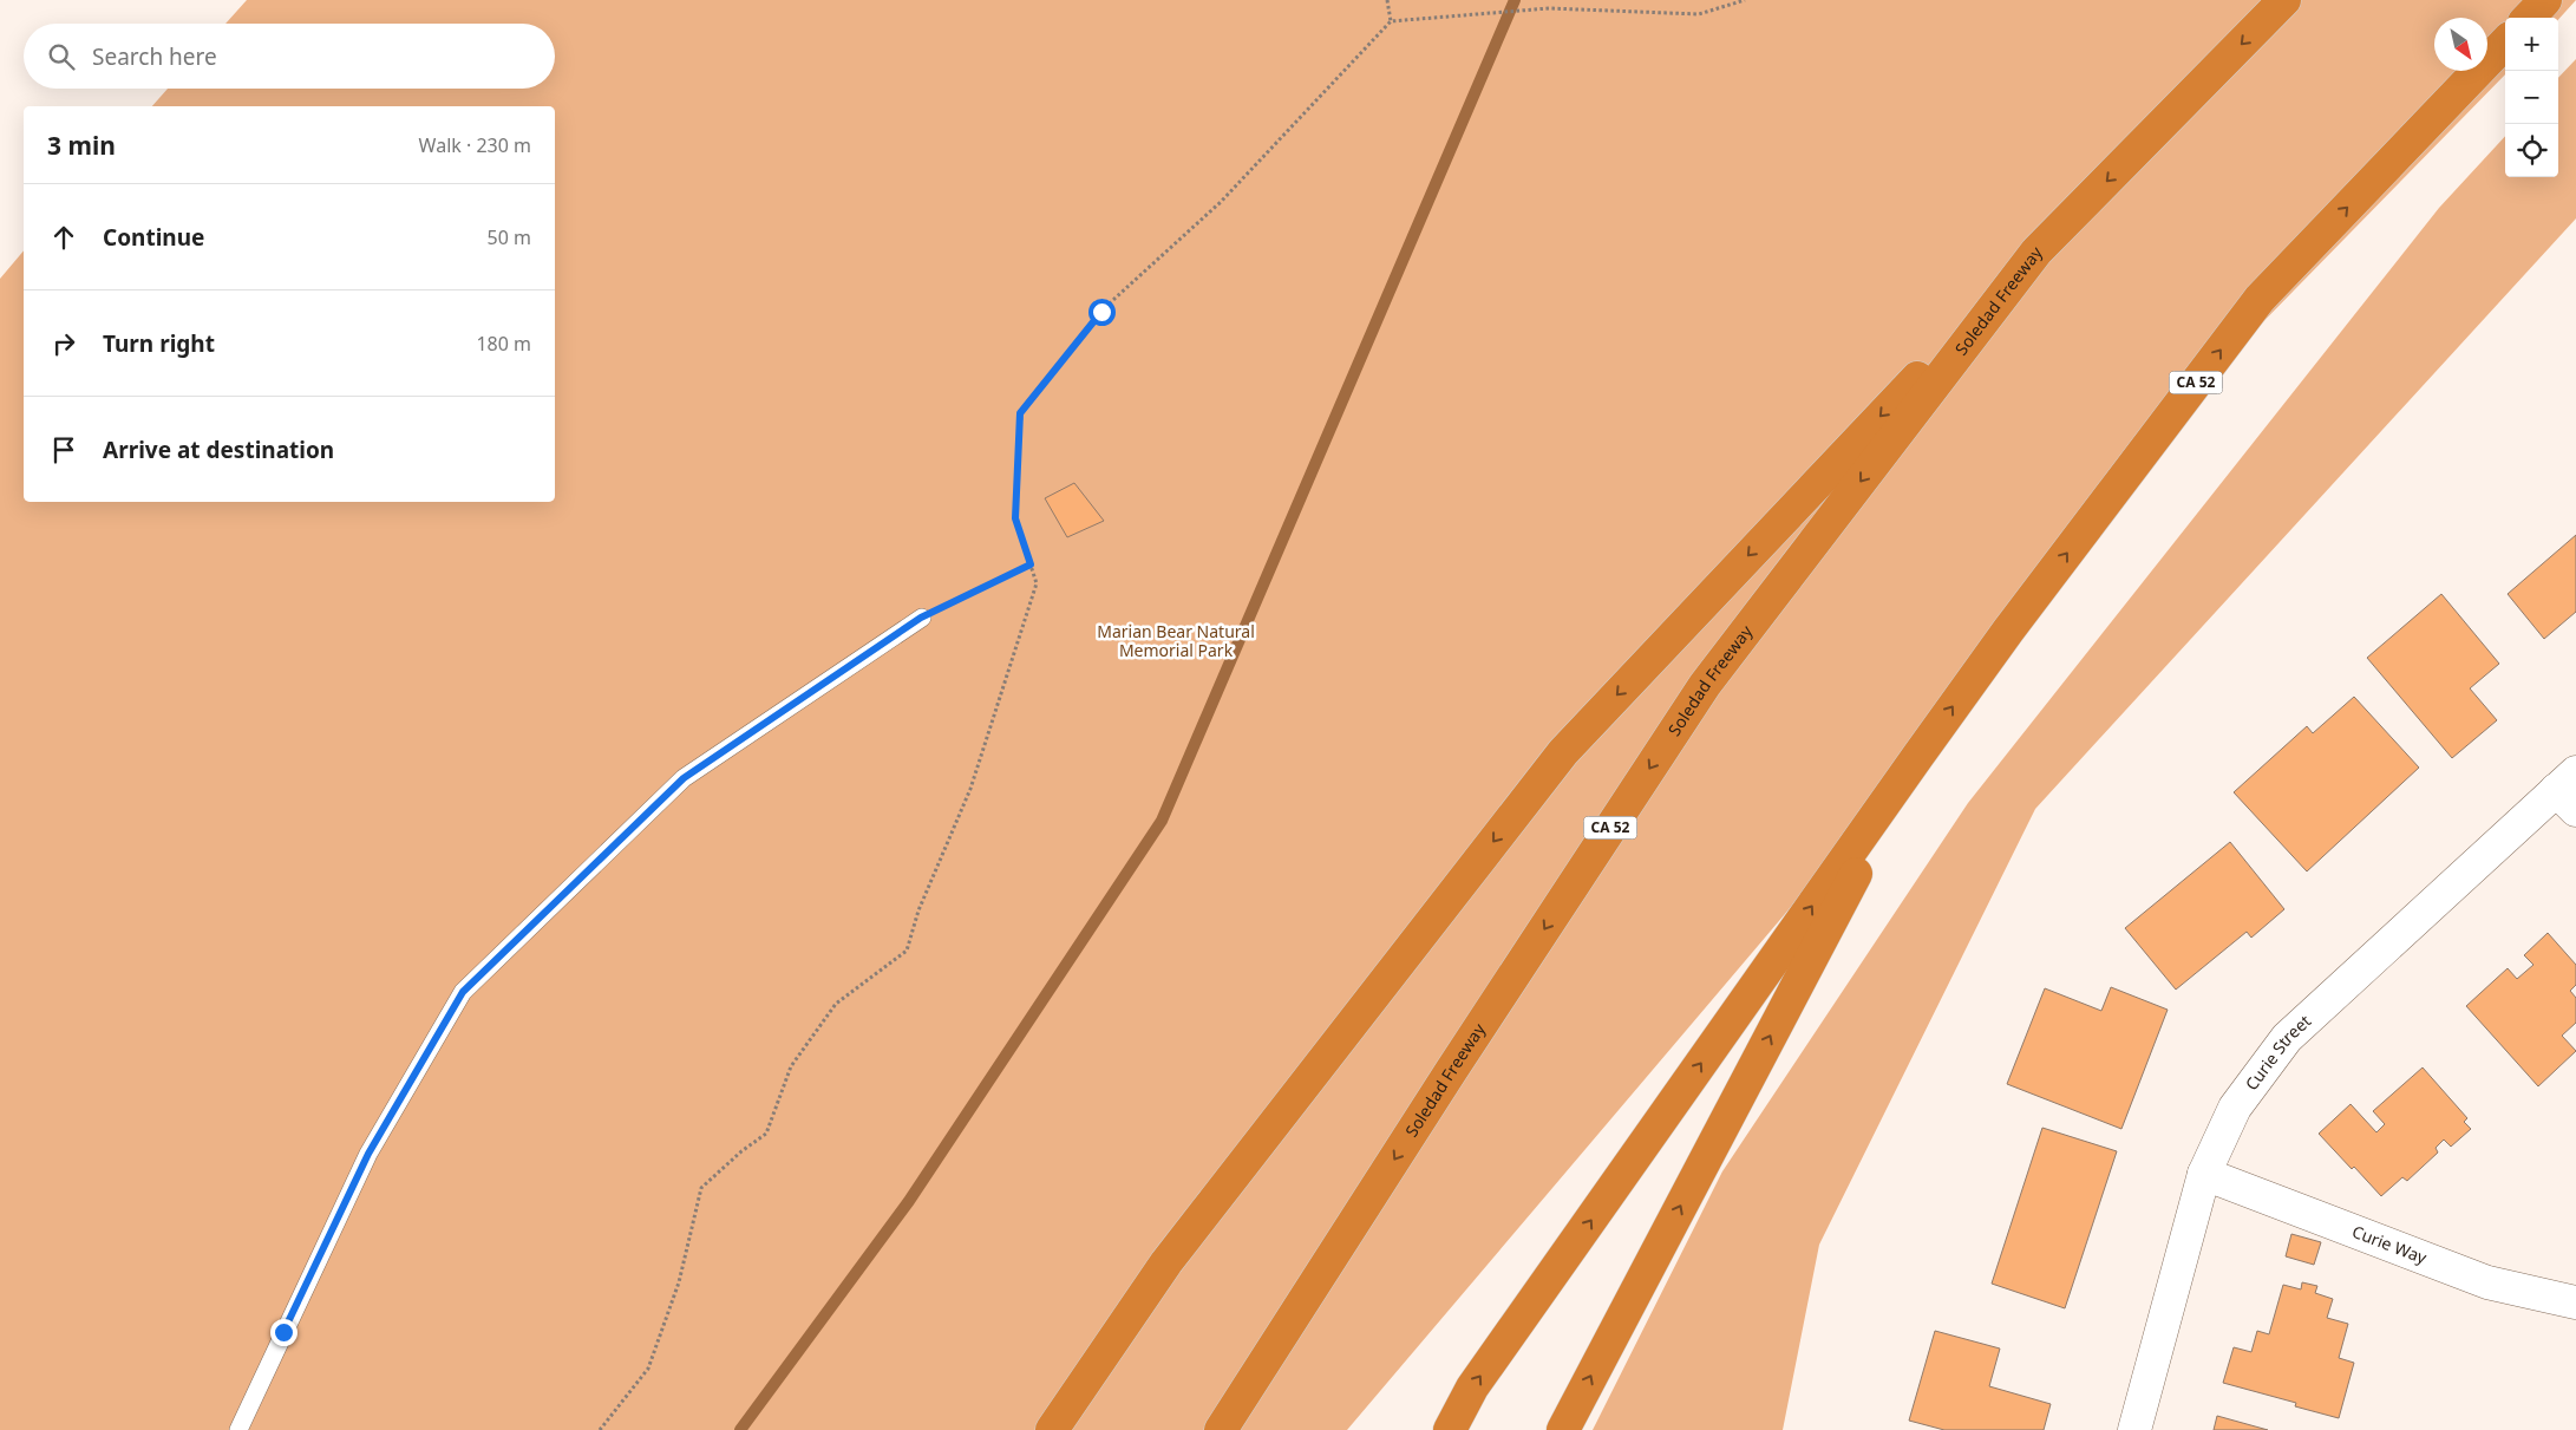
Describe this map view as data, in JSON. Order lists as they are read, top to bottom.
{
  "streets": {
    "highway": ["Soledad Freeway", "CA 52"],
    "street": ["Curie Street", "Curie Way"]
  },
  "crossings": [
    ["Curie Street", "Curie Way"]
  ],
  "parks": ["Marian Bear Natural Memorial Park"],
  "north": "bottom right",
  "page": {
    "map_buttons": ["+", "−"],
    "search": "Search here",
    "heading": ["3 min", "Walk · 230 m"],
    "list": [
      ["Continue", "50 m"],
      ["Turn right", "180 m"],
      "Arrive at destination"
    ]
  }
}
